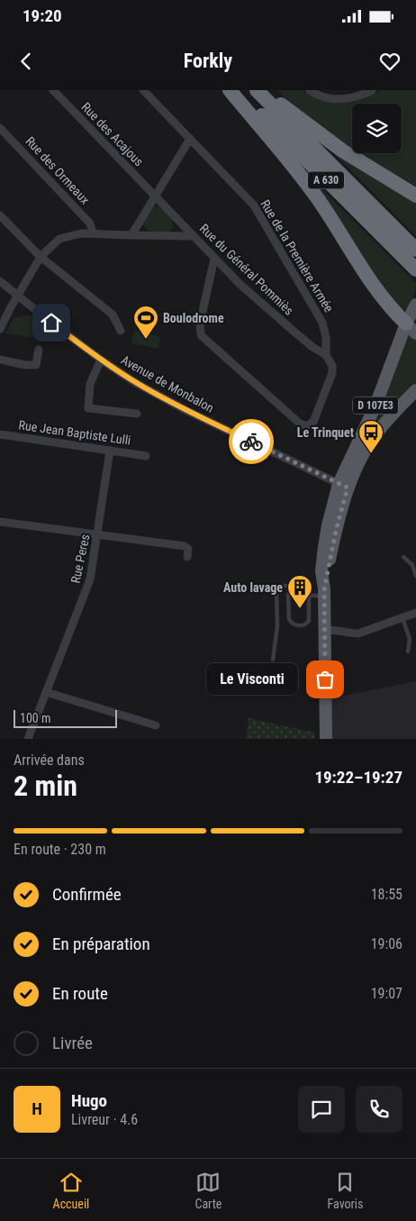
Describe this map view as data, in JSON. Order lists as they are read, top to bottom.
{
  "streets": {
    "highway": ["A 630"],
    "main road": ["D 107E3"],
    "street": [
      "Rue des Acajous",
      "Rue des Ormeaux",
      "Rue de la Première Armée",
      "Rue du Général Pommiès",
      "Avenue de Monbalon",
      "Rue Jean Baptiste Lulli",
      "Rue Peres"
    ]
  },
  "crossings": [
    ["Rue des Acajous", "Rue du Général Pommiès"],
    ["Rue de la Première Armée", "Rue du Général Pommiès"],
    ["Avenue de Monbalon", "D 107E3"],
    ["Rue Jean Baptiste Lulli", "Rue Peres"]
  ],
  "places": {
    "sports": ["Boulodrome"],
    "bus stop": ["Le Trinquet"],
    "building": ["Auto lavage"],
    "other": ["Le Visconti"]
  },
  "scale_bar": "100 m",
  "page": {
    "status": "19:20",
    "header": "Forkly",
    "bubble": "Le Visconti",
    "scale": "100 m",
    "heading": ["2 min", "Arrivée dans", "19:22–19:27"],
    "panel": ["Hugo", "Livreur · 4.6"],
    "bar": "En route · 230 m",
    "list": [
      ["Confirmée", "18:55"],
      ["En préparation", "19:06"],
      ["En route", "19:07"],
      "Livrée"
    ],
    "round": "H",
    "tabs": ["Accueil", "Carte", "Favoris"]
  }
}
